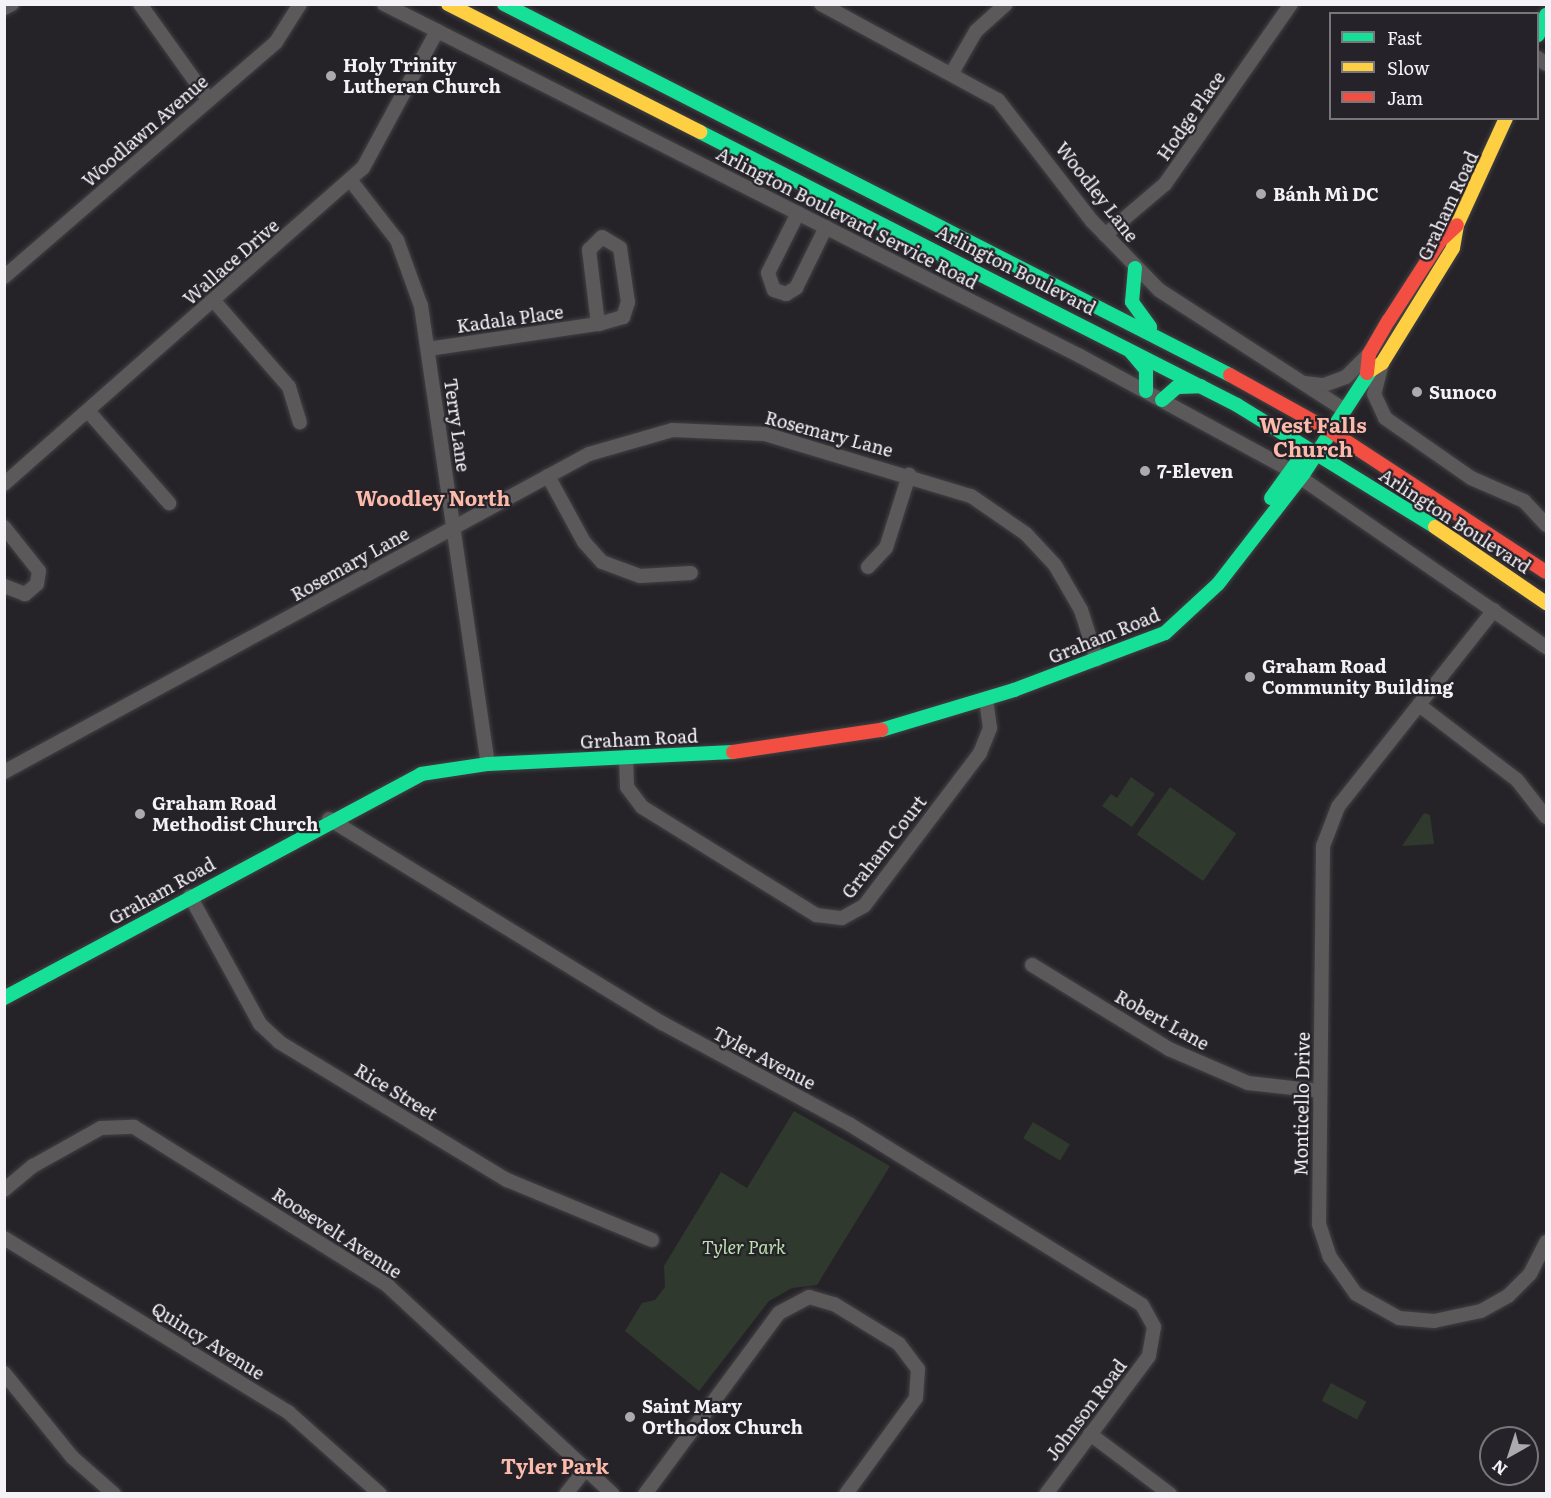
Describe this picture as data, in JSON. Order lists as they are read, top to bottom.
{
  "streets": {
    "main road": ["Graham Road", "Arlington Boulevard"],
    "street": [
      "Hodge Place",
      "Woodlawn Avenue",
      "Woodley Lane",
      "Arlington Boulevard Service Road",
      "Wallace Drive",
      "Kadala Place",
      "Terry Lane",
      "Rosemary Lane",
      "Graham Court",
      "Robert Lane",
      "Tyler Avenue",
      "Rice Street",
      "Monticello Drive",
      "Roosevelt Avenue",
      "Quincy Avenue",
      "Johnson Road"
    ]
  },
  "crossings": [
    ["Hodge Place", "Woodley Lane"],
    ["Woodley Lane", "Graham Road"],
    ["Graham Road", "Arlington Boulevard Service Road"],
    ["Graham Road", "Arlington Boulevard"],
    ["Graham Road", "Terry Lane"],
    ["Graham Road", "Rosemary Lane"],
    ["Graham Road", "Graham Court"],
    ["Graham Road", "Tyler Avenue"],
    ["Graham Road", "Rice Street"],
    ["Arlington Boulevard Service Road", "Wallace Drive"],
    ["Arlington Boulevard Service Road", "Monticello Drive"],
    ["Wallace Drive", "Terry Lane"],
    ["Kadala Place", "Terry Lane"],
    ["Terry Lane", "Rosemary Lane"],
    ["Robert Lane", "Monticello Drive"],
    ["Tyler Avenue", "Johnson Road"]
  ],
  "districts": ["West Falls Church", "Woodley North", "Tyler Park"],
  "parks": ["Tyler Park"],
  "places": [
    "Holy Trinity Lutheran Church",
    "Bánh Mì DC",
    "Sunoco",
    "7-Eleven",
    "Graham Road Community Building",
    "Graham Road Methodist Church",
    "Saint Mary Orthodox Church"
  ],
  "legend": ["Fast", "Slow", "Jam"],
  "north": "bottom left"
}
